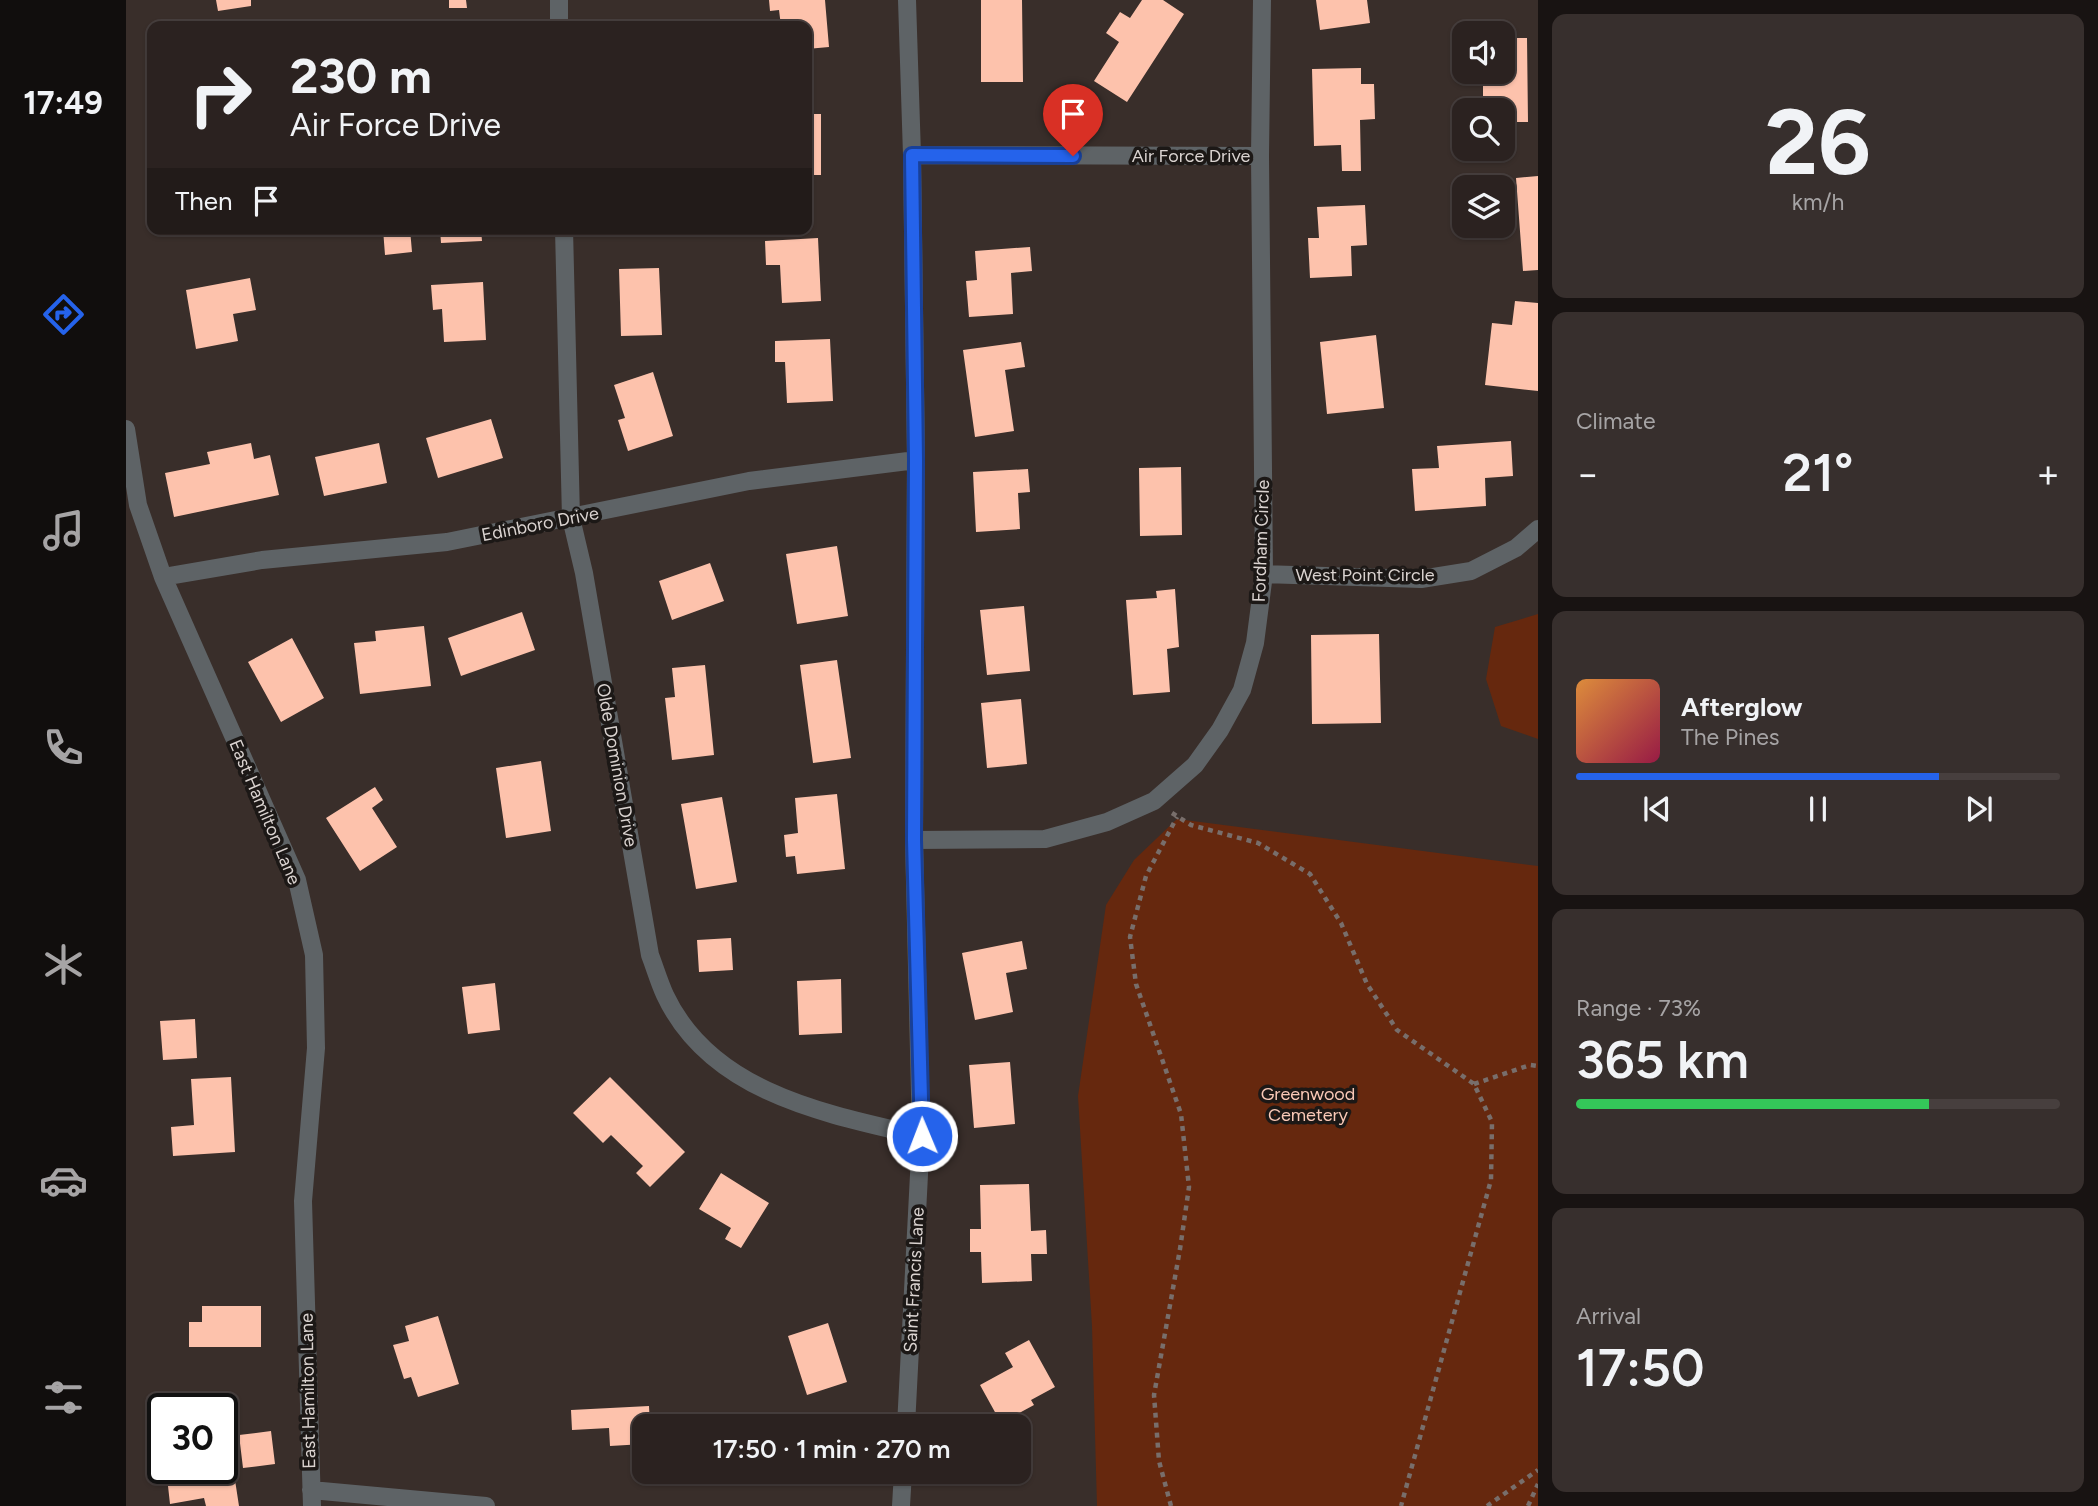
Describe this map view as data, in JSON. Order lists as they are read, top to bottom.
{
  "streets": {
    "street": [
      "Air Force Drive",
      "Edinboro Drive",
      "Fordham Circle",
      "West Point Circle",
      "Olde Dominion Drive",
      "East Hamilton Lane",
      "Saint Francis Lane"
    ]
  },
  "crossings": [
    ["Air Force Drive", "Fordham Circle"],
    ["Air Force Drive", "Saint Francis Lane"],
    ["Edinboro Drive", "Olde Dominion Drive"],
    ["Edinboro Drive", "East Hamilton Lane"],
    ["Edinboro Drive", "Saint Francis Lane"],
    ["Fordham Circle", "West Point Circle"],
    ["Fordham Circle", "Saint Francis Lane"],
    ["Olde Dominion Drive", "Saint Francis Lane"]
  ],
  "parks": ["Greenwood Cemetery"],
  "page": {
    "tabs": "17:49",
    "tile": [
      ["26", "km/h"],
      "Climate",
      ["Range · 73%", "365 km"],
      ["Arrival", "17:50"]
    ],
    "turn": ["230 m", "Air Force Drive"],
    "then": "Then",
    "heat": ["−", "21°", "+"],
    "song": ["Afterglow", "The Pines"],
    "limit": "30",
    "trip": "17:50 · 1 min · 270 m"
  }
}
